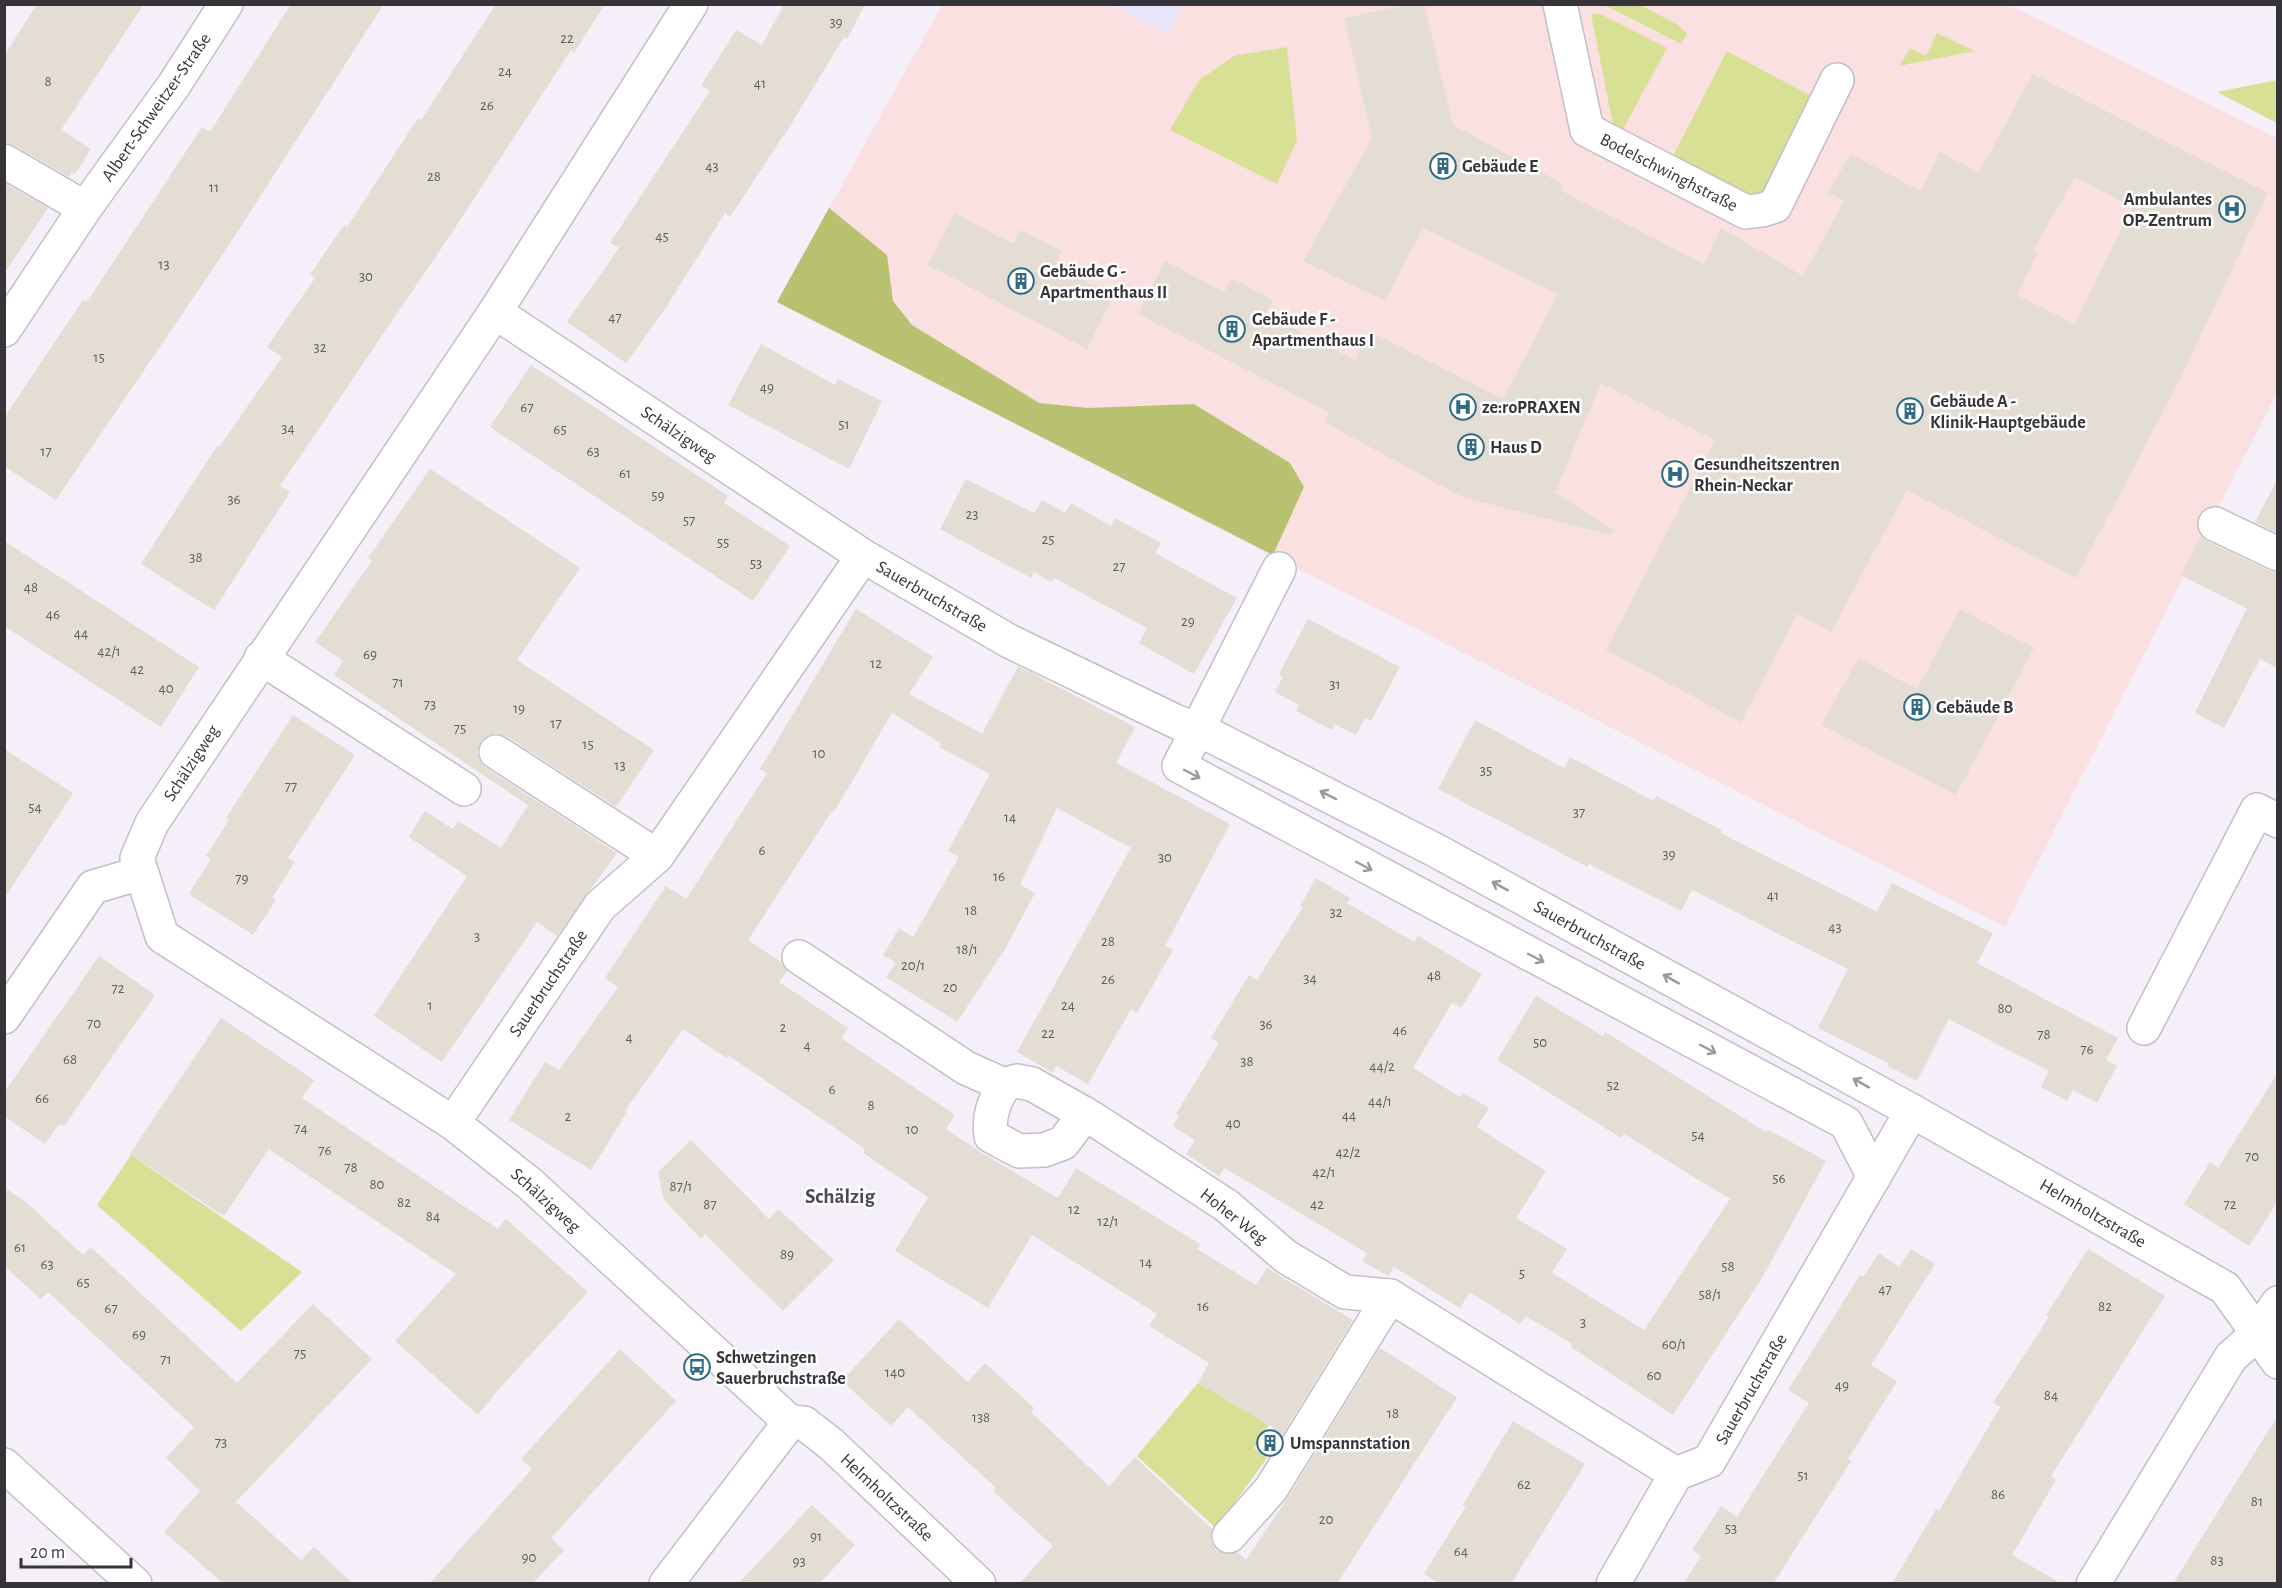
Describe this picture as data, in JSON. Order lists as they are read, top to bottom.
{
  "streets": {
    "street": [
      "Albert-Schweitzer-Straße",
      "Bodelschwinghstraße",
      "Schälzigweg",
      "Sauerbruchstraße",
      "Helmholtzstraße",
      "Hoher Weg"
    ]
  },
  "crossings": [
    ["Schälzigweg", "Sauerbruchstraße"],
    ["Schälzigweg", "Helmholtzstraße"],
    ["Sauerbruchstraße", "Helmholtzstraße"],
    ["Sauerbruchstraße", "Hoher Weg"]
  ],
  "districts": ["Schälzig"],
  "places": {
    "building": [
      "Gebäude E",
      "Gebäude G - Apartmenthaus II",
      "Gebäude F - Apartmenthaus I",
      "Gebäude A - Klinik-Hauptgebäude",
      "Haus D",
      "Gebäude B",
      "Umspannstation"
    ],
    "hospital": ["Ambulantes OP-Zentrum", "ze:roPRAXEN", "Gesundheitszentren Rhein-Neckar"],
    "bus stop": ["Schwetzingen Sauerbruchstraße"]
  },
  "house_numbers": [
    "39",
    "22",
    "24",
    "8",
    "41",
    "26",
    "43",
    "28",
    "11",
    "45",
    "13",
    "30",
    "47",
    "32",
    "15",
    "49",
    "67",
    "51",
    "34",
    "65",
    "17",
    "63",
    "61",
    "59",
    "36",
    "23",
    "57",
    "25",
    "55",
    "38",
    "53",
    "27",
    "48",
    "46",
    "29",
    "44",
    "42/1",
    "69",
    "12",
    "42",
    "71",
    "31",
    "40",
    "73",
    "19",
    "17",
    "75",
    "15",
    "10",
    "13",
    "35",
    "77",
    "54",
    "37",
    "14",
    "6",
    "39",
    "30",
    "16",
    "79",
    "41",
    "18",
    "32",
    "43",
    "3",
    "28",
    "18/1",
    "20/1",
    "48",
    "34",
    "26",
    "20",
    "72",
    "1",
    "24",
    "80",
    "70",
    "36",
    "2",
    "46",
    "22",
    "78",
    "4",
    "50",
    "4",
    "76",
    "68",
    "38",
    "44/2",
    "52",
    "6",
    "66",
    "44/1",
    "8",
    "44",
    "2",
    "40",
    "74",
    "10",
    "54",
    "76",
    "42/2",
    "70",
    "78",
    "42/1",
    "56",
    "80",
    "87/1",
    "82",
    "87",
    "42",
    "72",
    "12",
    "84",
    "12/1",
    "61",
    "89",
    "14",
    "63",
    "58",
    "5",
    "65",
    "47",
    "58/1",
    "16",
    "82",
    "67",
    "3",
    "69",
    "60/1",
    "75",
    "71",
    "140",
    "60",
    "49",
    "84",
    "18",
    "138",
    "73",
    "51",
    "62",
    "86",
    "81",
    "20",
    "53",
    "91",
    "64",
    "90",
    "83",
    "93"
  ],
  "scale_bar": "20 m"
}
